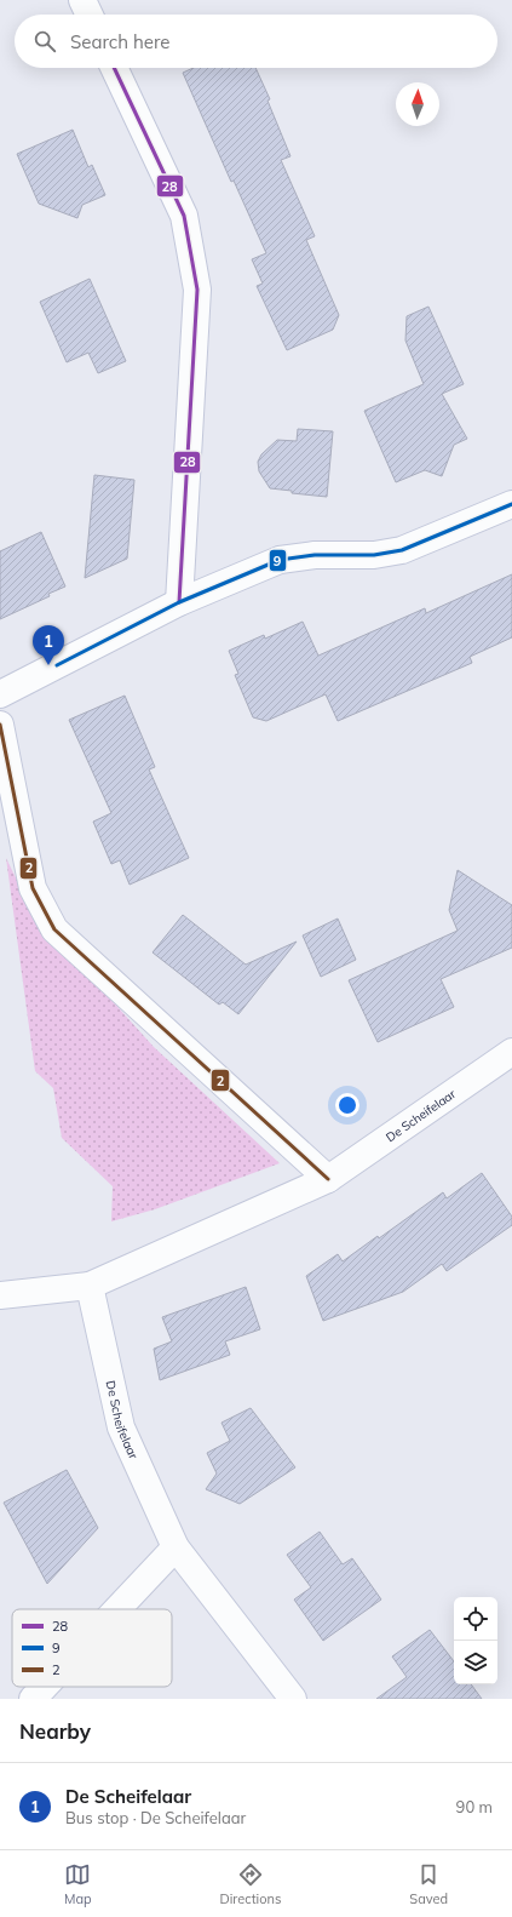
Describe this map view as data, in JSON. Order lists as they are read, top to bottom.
{
  "streets": {
    "street": ["De Scheifelaar"]
  },
  "lines": ["transit line 28", "transit line 9", "transit line 2"],
  "legend": ["28", "9", "2"],
  "north": "top",
  "page": {
    "search": "Search here",
    "pins": "1",
    "heading": "Nearby",
    "list": [
      {
        "mark": "1",
        "name": "De Scheifelaar",
        "note": "Bus stop · De Scheifelaar",
        "value": "90 m"
      }
    ],
    "nav": ["Map", "Directions", "Saved"]
  }
}
